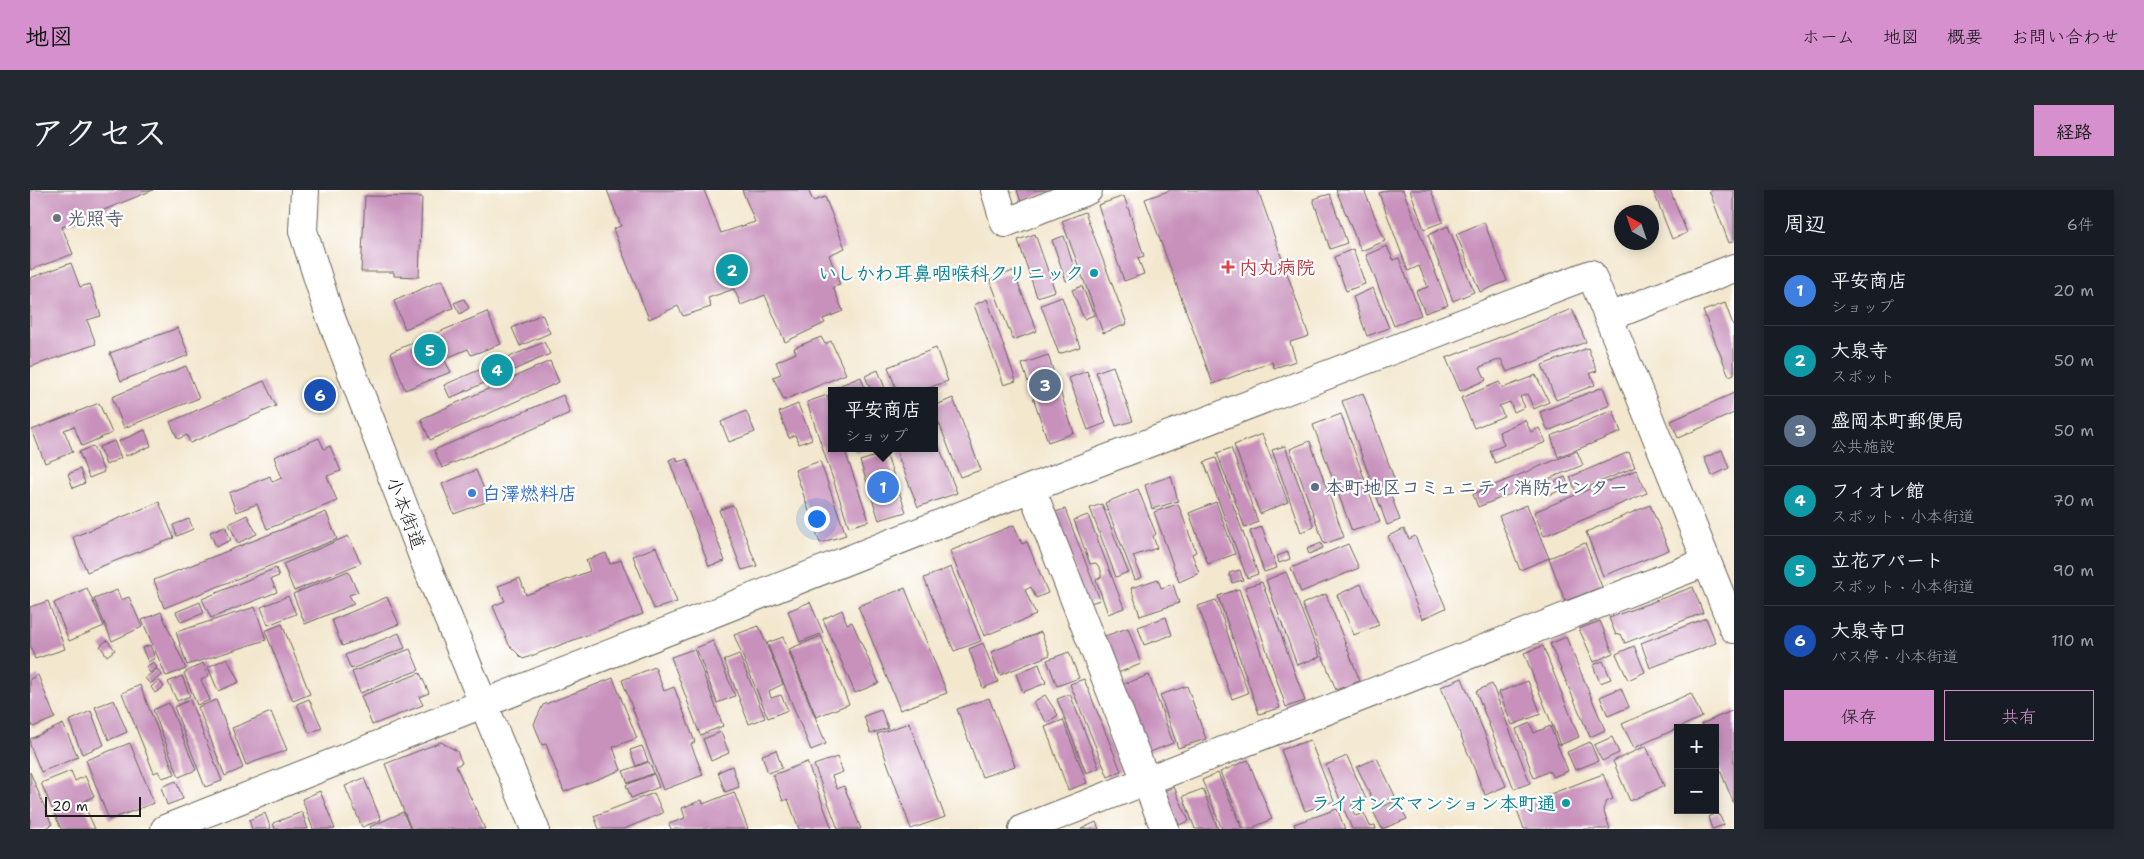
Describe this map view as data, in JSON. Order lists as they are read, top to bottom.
{
  "streets": {
    "street": ["小本街道"]
  },
  "places": {
    "other": [
      "光照寺",
      "いしかわ耳鼻咽喉科クリニック",
      "本町地区コミュニティ消防センター",
      "白澤燃料店",
      "ライオンズマンション本町通"
    ],
    "health": ["内丸病院"]
  },
  "scale_bar": "20 m",
  "north": "top left",
  "page": {
    "header": "地図",
    "nav": [
      "ホーム",
      "地図",
      "概要",
      "お問い合わせ"
    ],
    "title": "アクセス",
    "buttons": [
      "経路",
      ["保存", "共有"]
    ],
    "heading": ["周辺", "6件"],
    "pins": [
      "2",
      "5",
      "4",
      "3",
      "6",
      "1"
    ],
    "list": [
      {
        "mark": "1",
        "name": "平安商店",
        "note": "ショップ",
        "value": "20 m"
      },
      {
        "mark": "2",
        "name": "大泉寺",
        "note": "スポット",
        "value": "50 m"
      },
      {
        "mark": "3",
        "name": "盛岡本町郵便局",
        "note": "公共施設",
        "value": "50 m"
      },
      {
        "mark": "4",
        "name": "フィオレ館",
        "note": "スポット · 小本街道",
        "value": "70 m"
      },
      {
        "mark": "5",
        "name": "立花アパート",
        "note": "スポット · 小本街道",
        "value": "90 m"
      },
      {
        "mark": "6",
        "name": "大泉寺口",
        "note": "バス停 · 小本街道",
        "value": "110 m"
      }
    ],
    "popup": ["平安商店", "ショップ"],
    "map_buttons": ["+", "−"],
    "scale": "20 m"
  }
}
